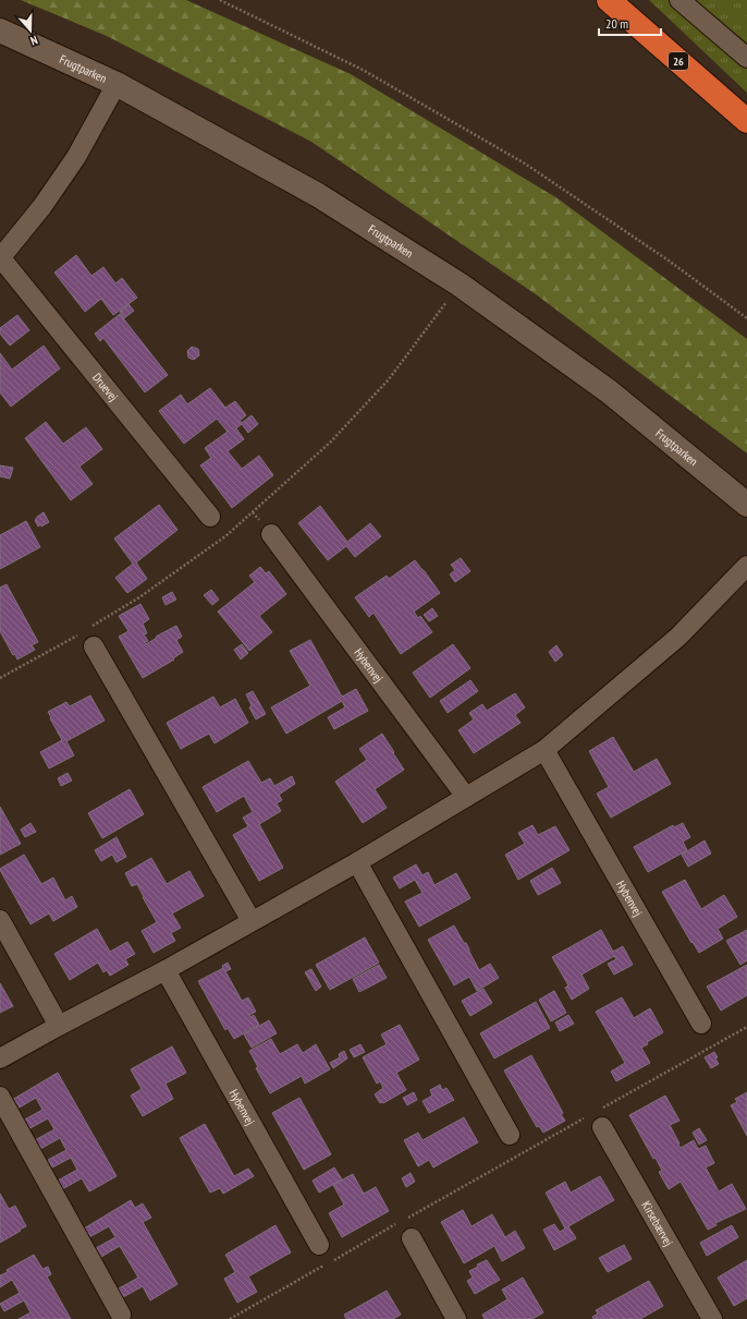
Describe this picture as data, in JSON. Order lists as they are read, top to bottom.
{
  "streets": {
    "highway": ["26"],
    "street": [
      "Frugtparken",
      "Druevej",
      "Hybenvej",
      "Kirsebærvej"
    ]
  },
  "crossings": [
    ["Frugtparken", "Druevej"]
  ],
  "scale_bar": "20 m",
  "north": "bottom"
}
